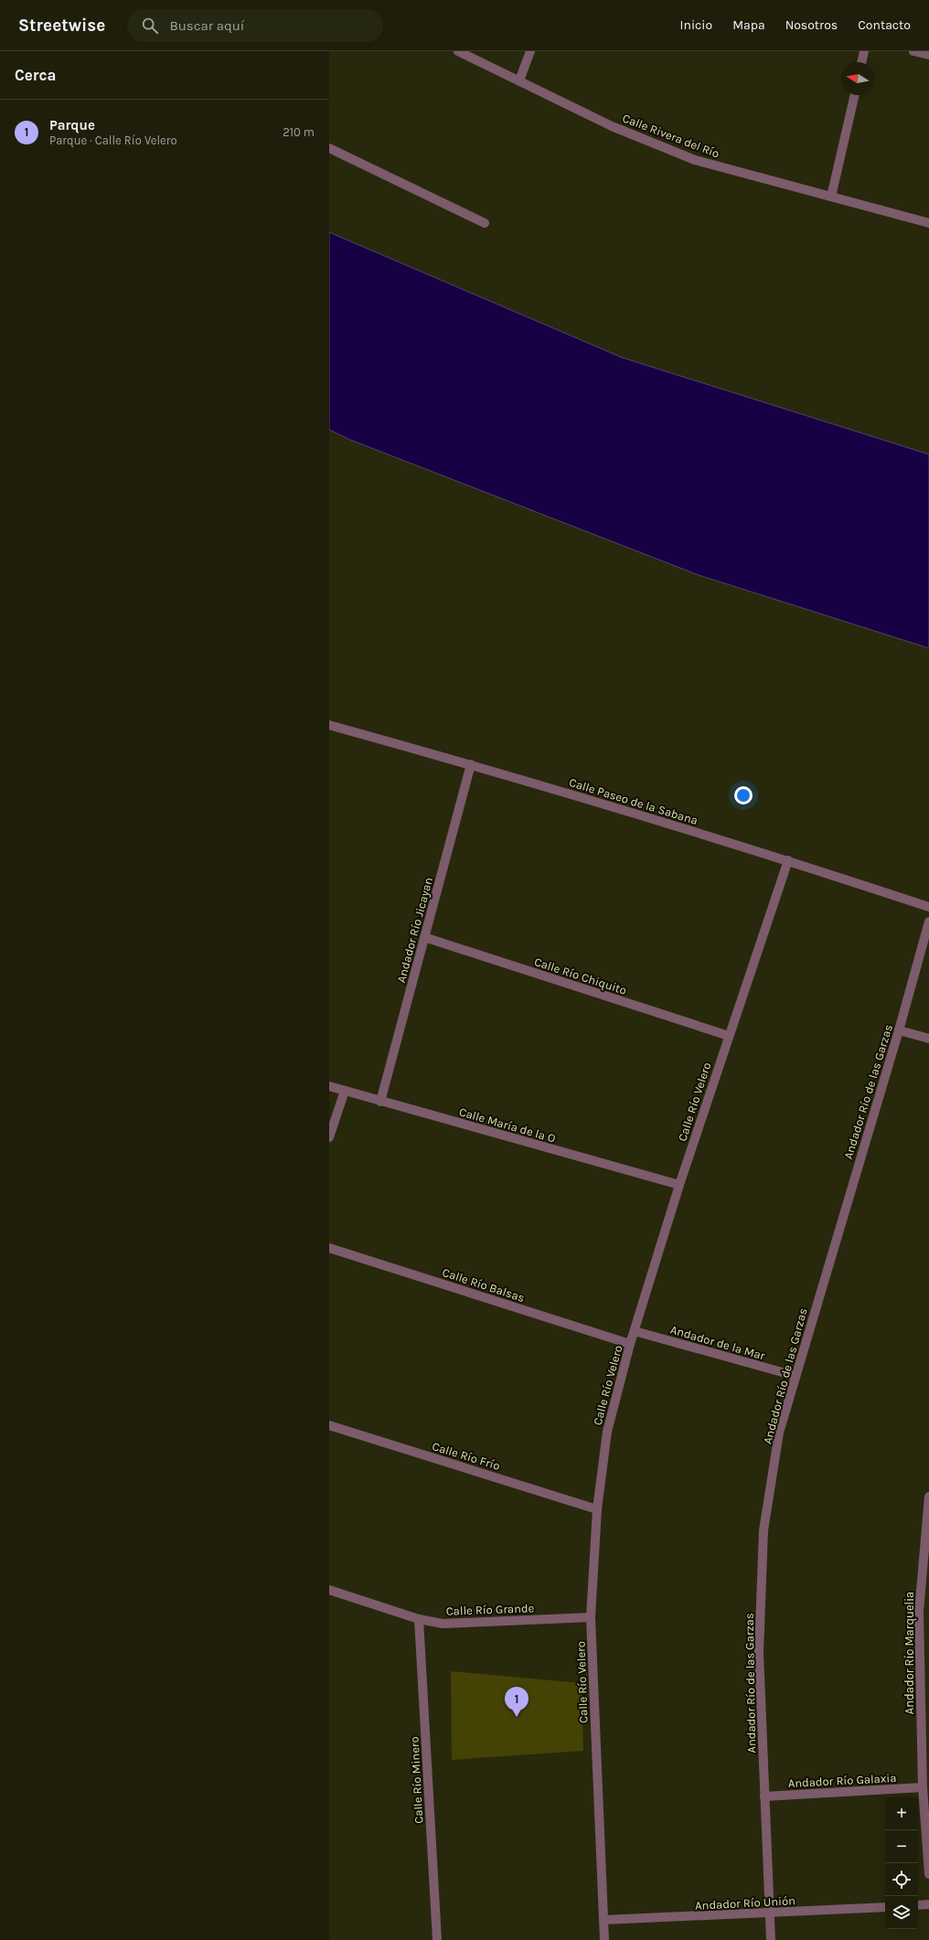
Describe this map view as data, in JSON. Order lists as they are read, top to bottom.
{
  "streets": {
    "street": [
      "Calle Rivera del Río",
      "Calle Paseo de la Sabana",
      "Andador Río Jicayan",
      "Calle Río Chiquito",
      "Andador Río de las Garzas",
      "Calle Río Velero",
      "Calle María de la O",
      "Calle Río Balsas",
      "Andador de la Mar",
      "Calle Río Frío",
      "Calle Río Grande",
      "Andador Río Marquelia",
      "Calle Río Minero",
      "Andador Río Galaxia",
      "Andador Río Unión"
    ]
  },
  "crossings": [
    ["Calle Paseo de la Sabana", "Andador Río Jicayan"],
    ["Calle Paseo de la Sabana", "Calle Río Velero"],
    ["Andador Río Jicayan", "Calle Río Chiquito"],
    ["Andador Río Jicayan", "Calle María de la O"],
    ["Calle Río Chiquito", "Calle Río Velero"],
    ["Andador Río de las Garzas", "Andador de la Mar"],
    ["Andador Río de las Garzas", "Andador Río Galaxia"],
    ["Andador Río de las Garzas", "Andador Río Unión"],
    ["Calle Río Velero", "Calle María de la O"],
    ["Calle Río Velero", "Calle Río Balsas"],
    ["Calle Río Velero", "Andador de la Mar"],
    ["Calle Río Velero", "Calle Río Frío"],
    ["Calle Río Velero", "Calle Río Grande"],
    ["Calle Río Velero", "Andador Río Unión"],
    ["Calle Río Grande", "Calle Río Minero"],
    ["Andador Río Marquelia", "Andador Río Galaxia"]
  ],
  "north": "left",
  "page": {
    "header": "Streetwise",
    "search": "Buscar aquí",
    "nav": [
      "Inicio",
      "Mapa",
      "Nosotros",
      "Contacto"
    ],
    "heading": "Cerca",
    "list": [
      {
        "mark": "1",
        "name": "Parque",
        "note": "Parque · Calle Río Velero",
        "value": "210 m"
      }
    ],
    "pins": "1",
    "map_buttons": ["+", "−"]
  }
}
